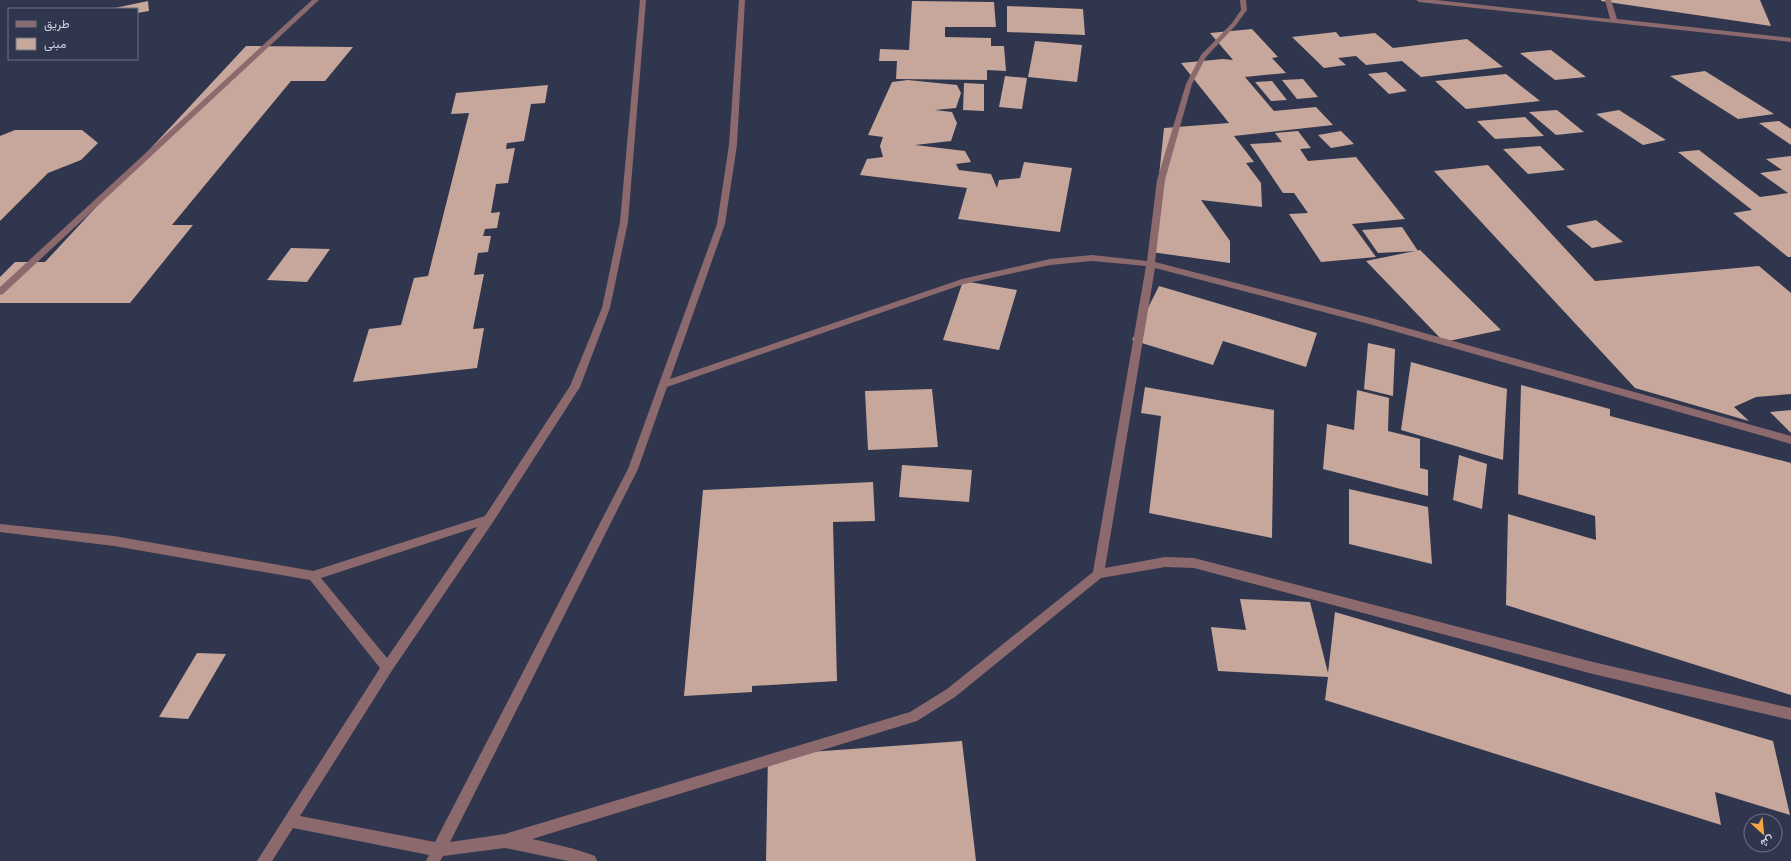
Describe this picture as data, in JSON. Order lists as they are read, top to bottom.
{
  "legend": ["طريق", "مبنى"],
  "north": "bottom right"
}
